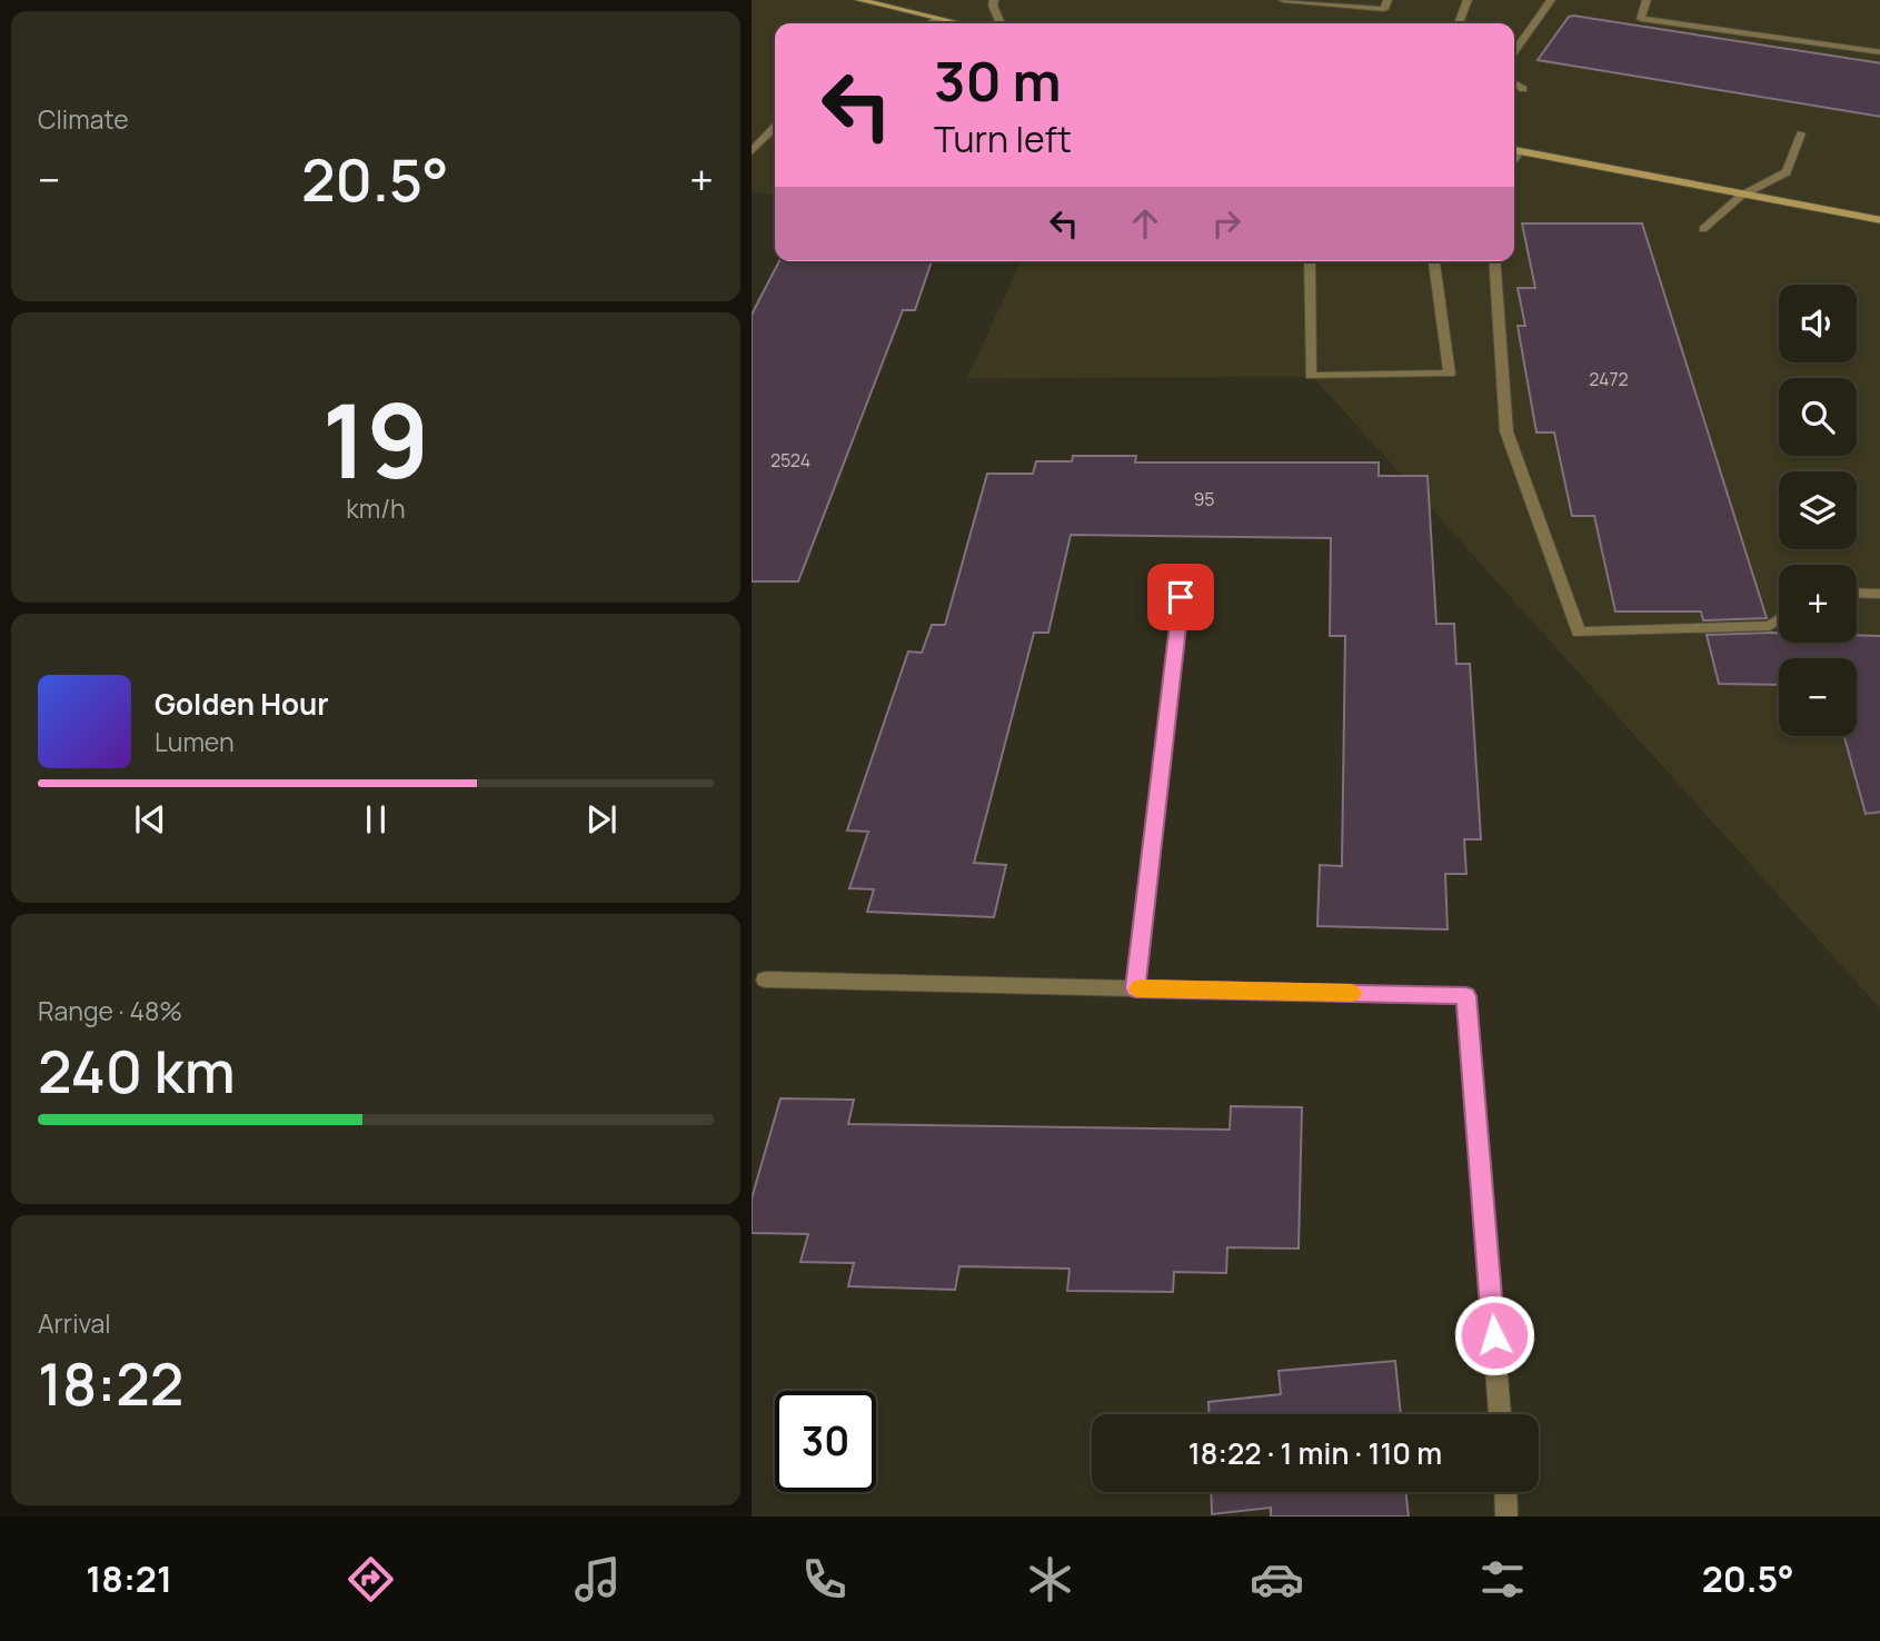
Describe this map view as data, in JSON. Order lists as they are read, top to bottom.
{
  "house_numbers": ["2472", "2524", "95"],
  "page": {
    "tile": [
      "Climate",
      ["19", "km/h"],
      ["Range · 48%", "240 km"],
      ["Arrival", "18:22"]
    ],
    "turn": ["30 m", "Turn left"],
    "heat": ["−", "20.5°", "+"],
    "map_buttons": ["+", "−"],
    "song": ["Golden Hour", "Lumen"],
    "limit": "30",
    "trip": "18:22 · 1 min · 110 m",
    "tabs": ["18:21", "20.5°"]
  }
}
